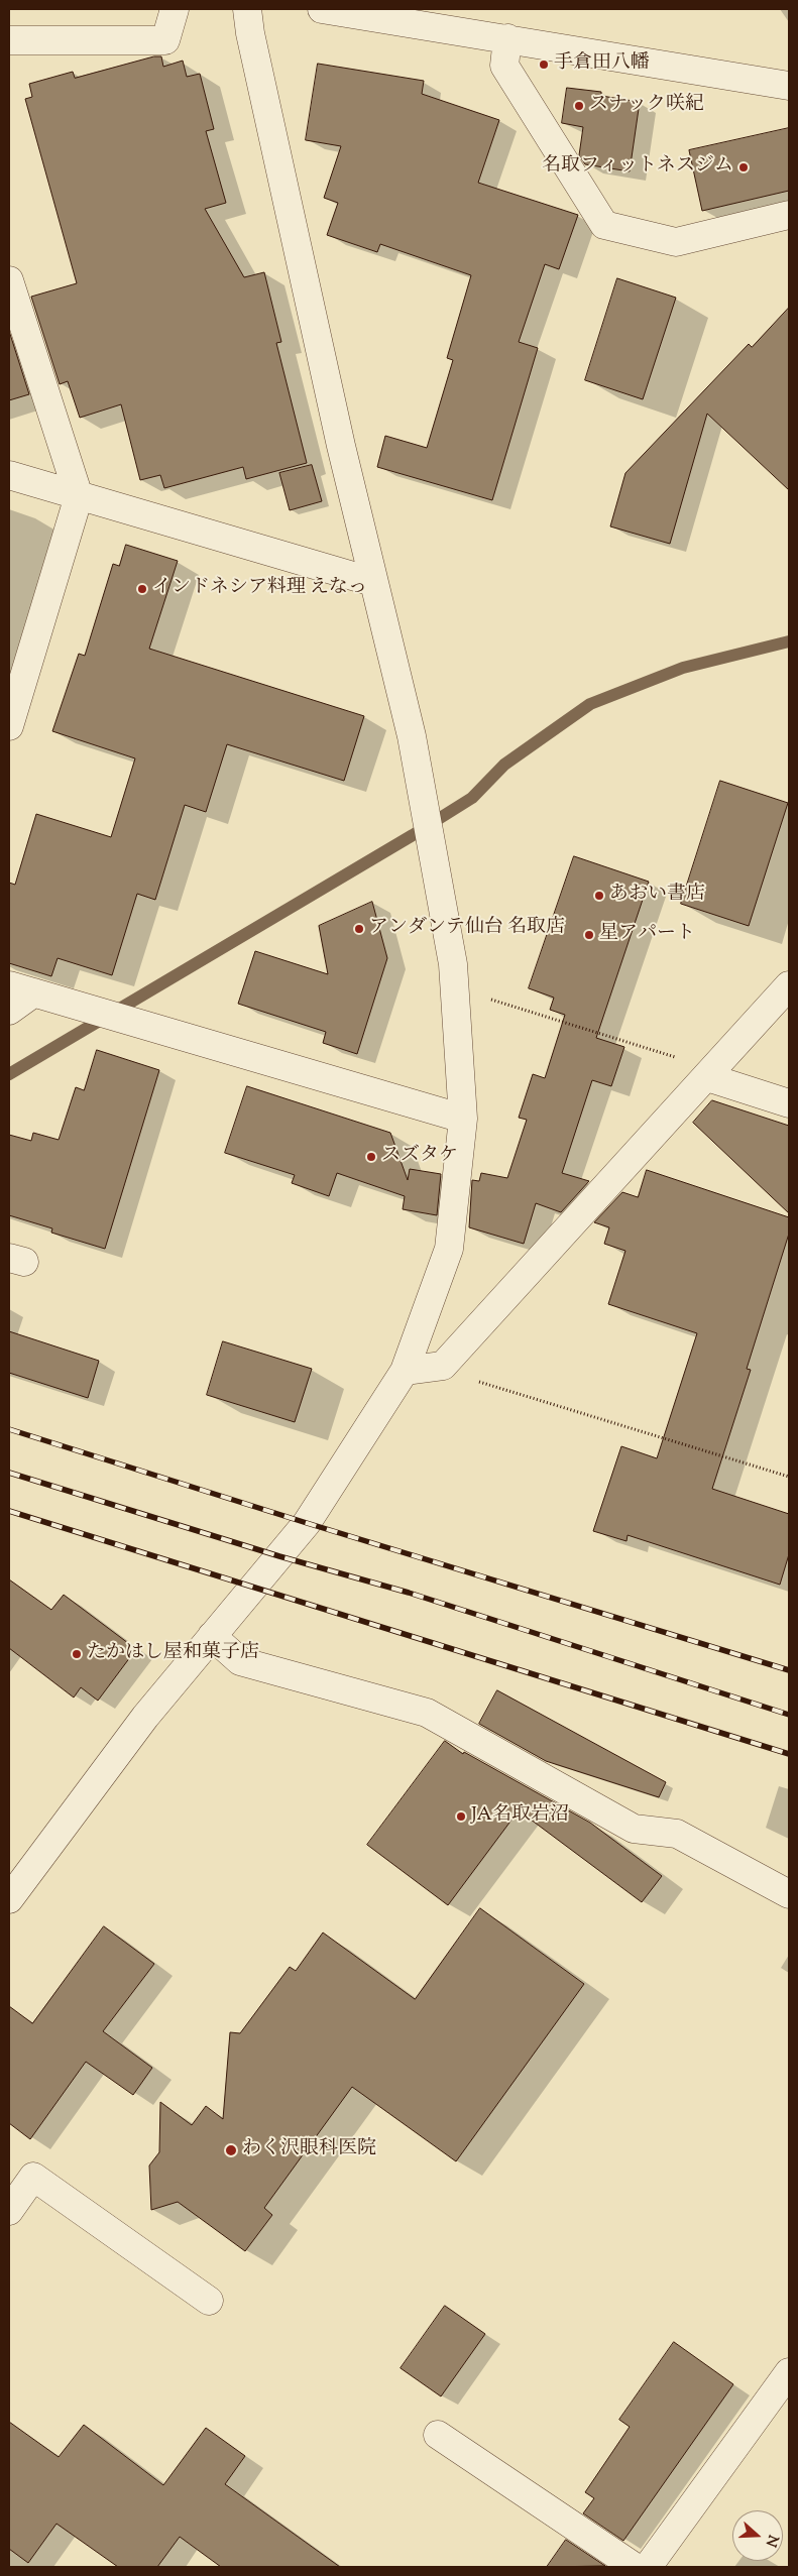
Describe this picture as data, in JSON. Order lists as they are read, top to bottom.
{
  "places": [
    "手倉田八幡",
    "スナック咲紀",
    "名取フィットネスジム",
    "インドネシア料理 えなっ",
    "あおい書店",
    "アンダンテ仙台 名取店",
    "星アパート",
    "スズタケ",
    "たかはし屋和菓子店",
    "JA名取岩沼",
    "わく沢眼科医院"
  ],
  "north": "right"
}
